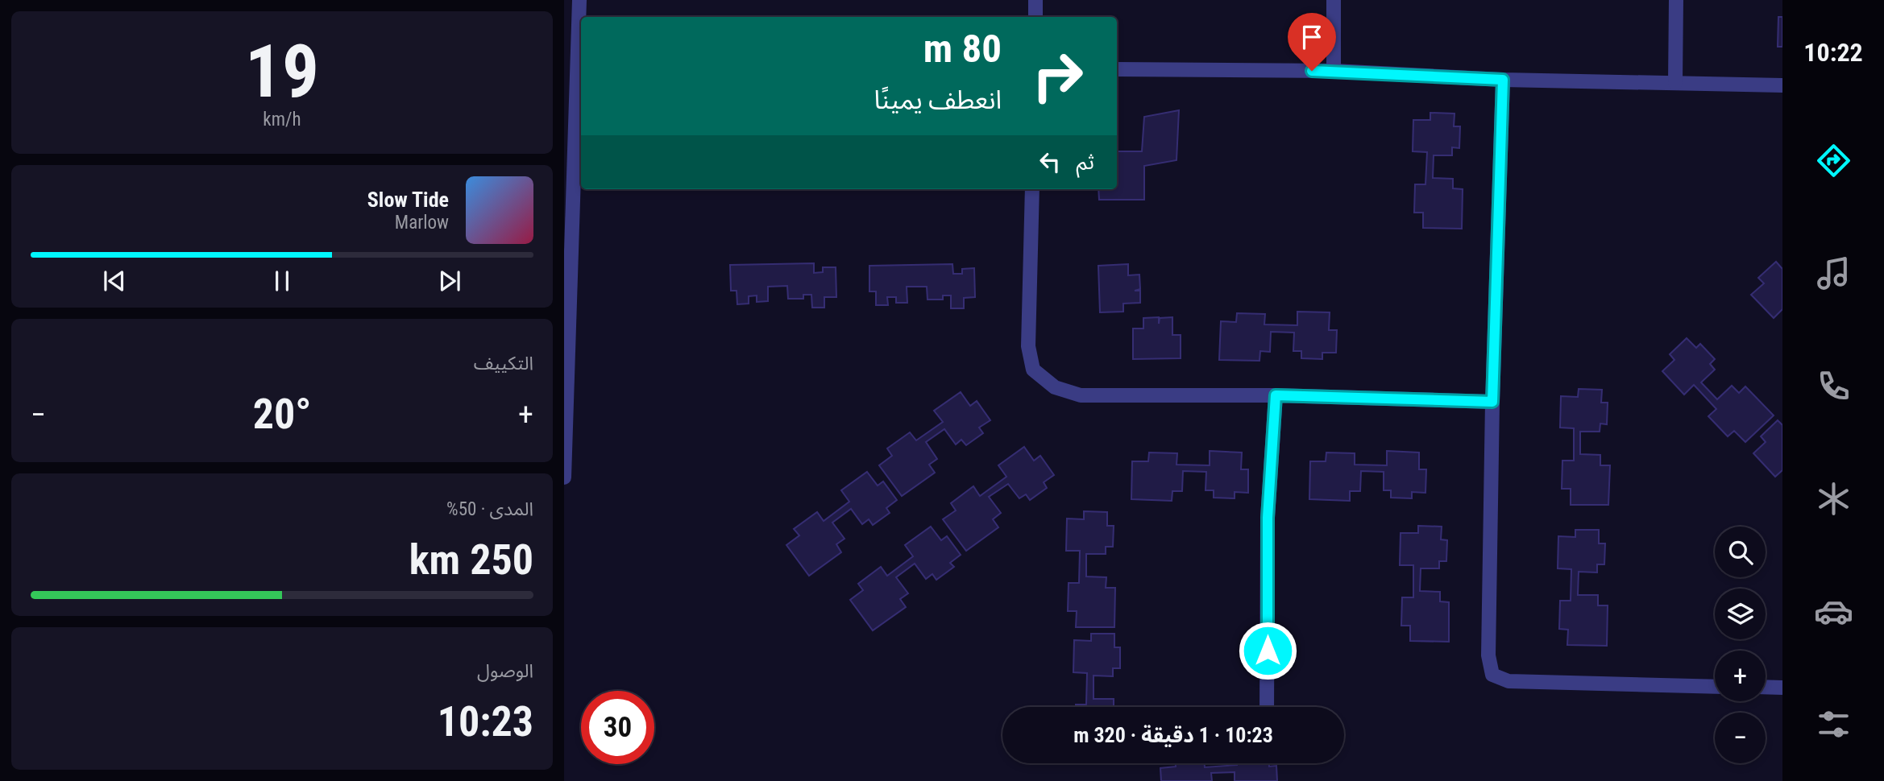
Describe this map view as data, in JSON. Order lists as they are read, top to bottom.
{
  "page": {
    "tabs": "10:22",
    "tile": [
      ["19", "km/h"],
      "التكييف",
      ["المدى · 50%", "250 km"],
      ["الوصول", "10:23"]
    ],
    "turn": ["80 m", "انعطف يمينًا"],
    "then": "ثم",
    "song": ["Slow Tide", "Marlow"],
    "heat": ["−", "20°", "+"],
    "map_buttons": ["+", "−"],
    "limit": "30",
    "trip": "10:23 · 1 دقيقة · 320 m"
  }
}
